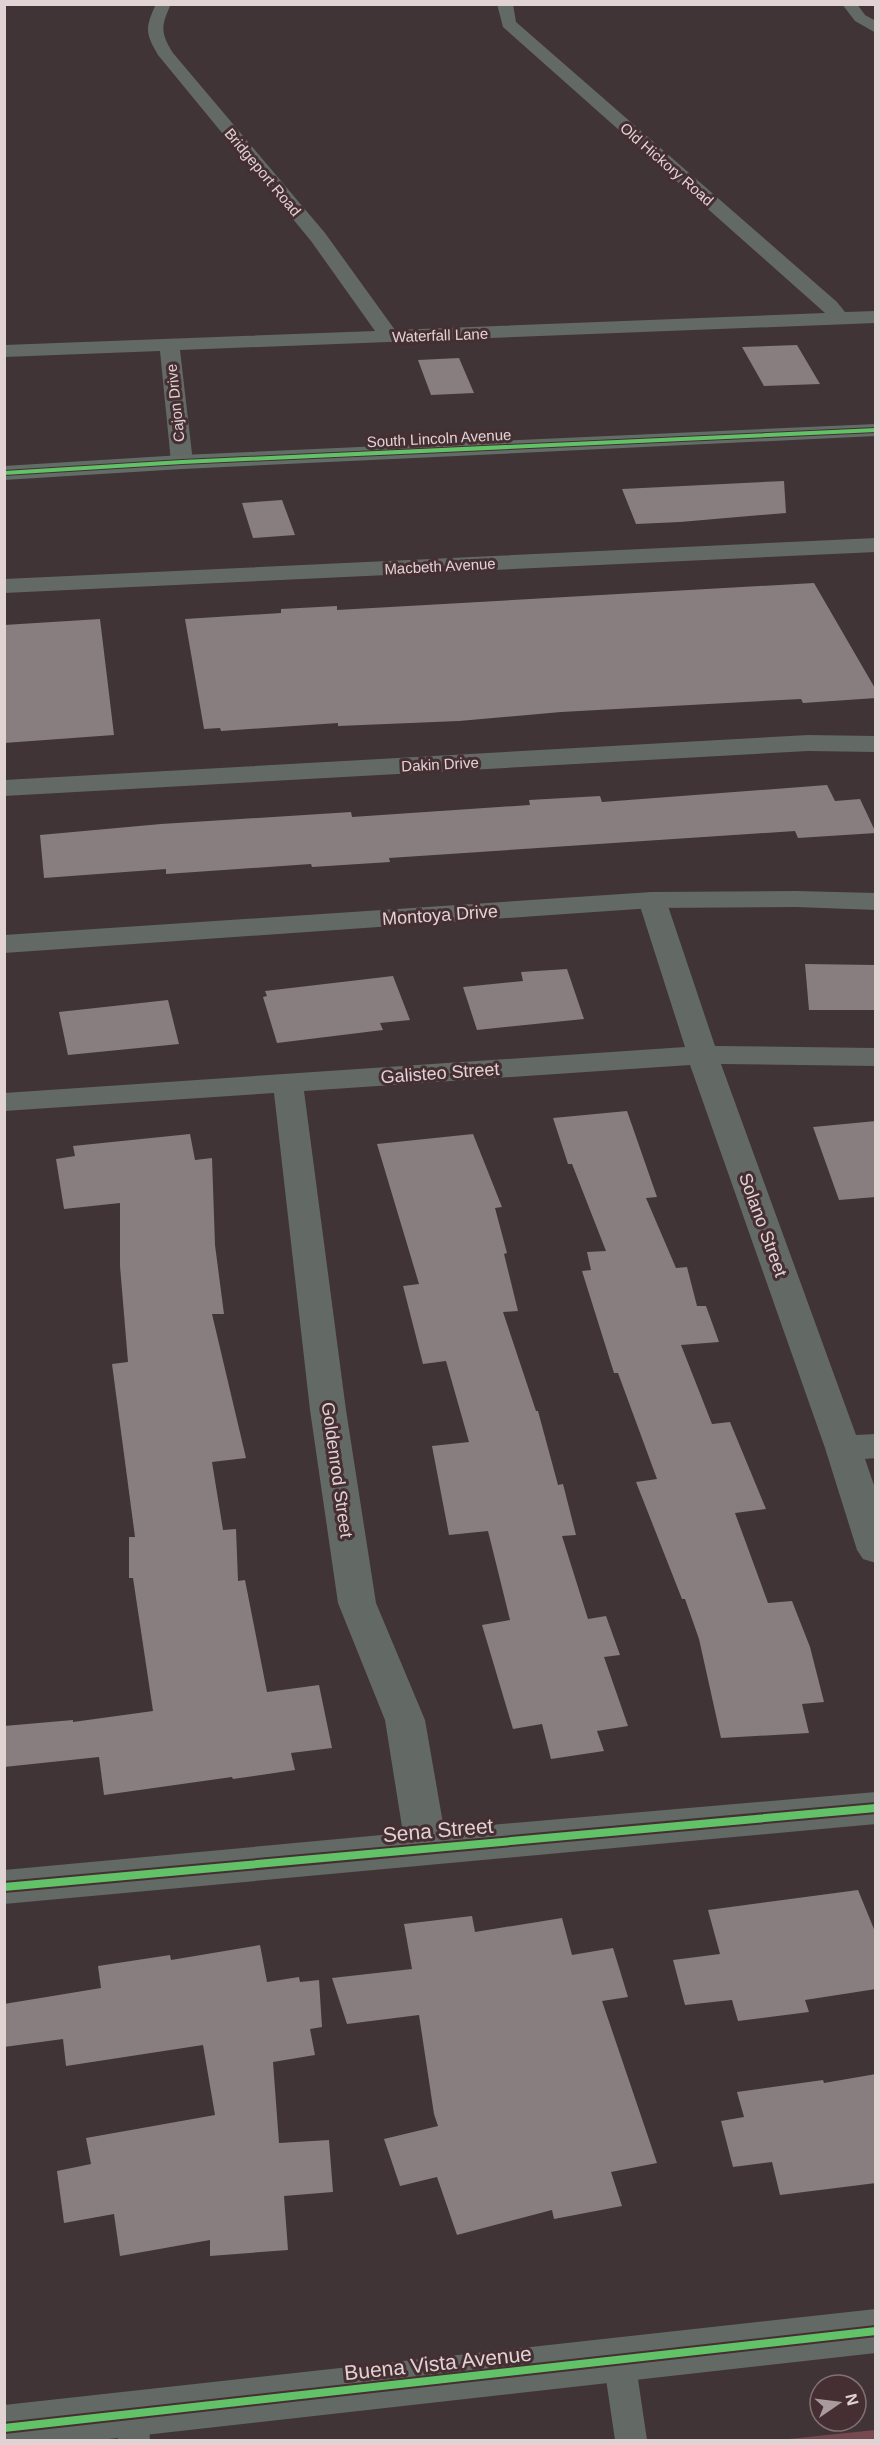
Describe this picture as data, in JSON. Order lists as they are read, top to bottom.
{
  "streets": {
    "main road": ["South Lincoln Avenue"],
    "street": [
      "Old Hickory Road",
      "Bridgeport Road",
      "Waterfall Lane",
      "Cajon Drive",
      "Macbeth Avenue",
      "Dakin Drive",
      "Montoya Drive",
      "Galisteo Street",
      "Solano Street",
      "Goldenrod Street",
      "Sena Street",
      "Buena Vista Avenue"
    ]
  },
  "crossings": [
    ["Old Hickory Road", "Waterfall Lane"],
    ["Bridgeport Road", "Waterfall Lane"],
    ["Waterfall Lane", "Cajon Drive"],
    ["Cajon Drive", "South Lincoln Avenue"],
    ["Montoya Drive", "Solano Street"],
    ["Galisteo Street", "Solano Street"],
    ["Galisteo Street", "Goldenrod Street"],
    ["Goldenrod Street", "Sena Street"]
  ],
  "north": "right"
}
